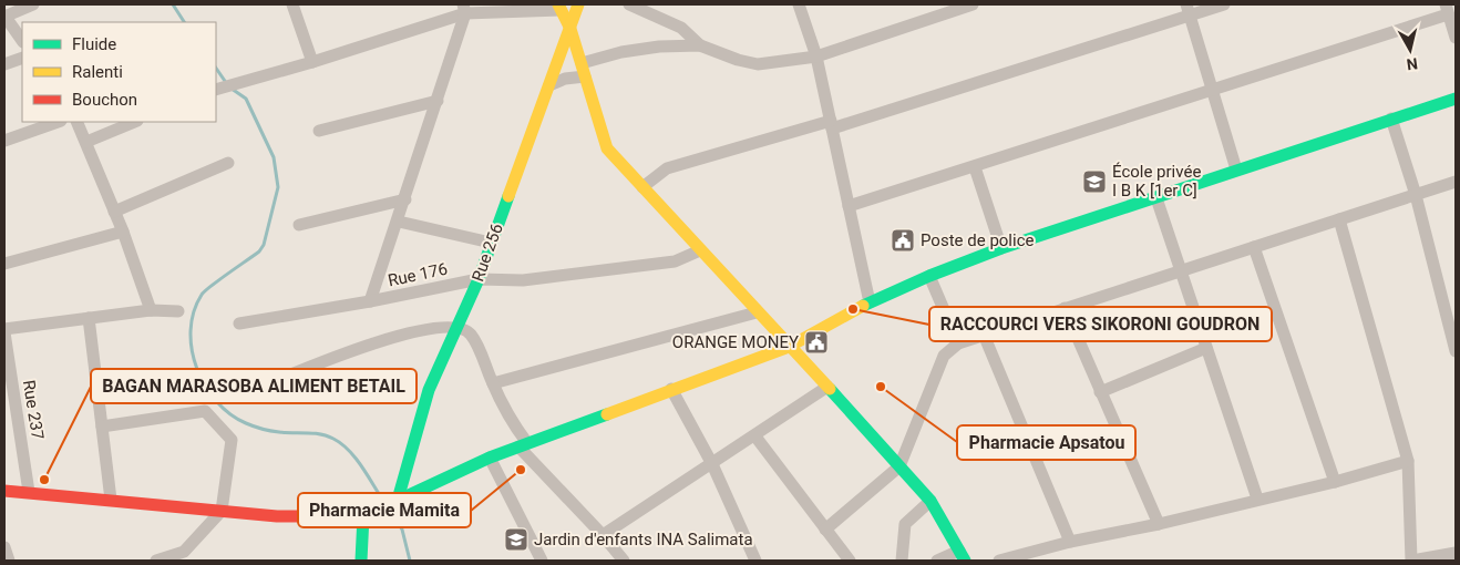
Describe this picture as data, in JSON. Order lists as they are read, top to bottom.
{
  "streets": {
    "street": ["Rue 256", "Rue 176", "Rue 237"]
  },
  "crossings": [
    ["Rue 256", "Rue 176"]
  ],
  "places": {
    "school or university": ["École privée I B K [1er C]", "Jardin d'enfants INA Salimata"],
    "public building": ["Poste de police", "ORANGE MONEY"],
    "other": [
      "RACCOURCI VERS SIKORONI GOUDRON",
      "Pharmacie Apsatou",
      "Pharmacie Mamita",
      "BAGAN MARASOBA ALIMENT BETAIL"
    ]
  },
  "legend": ["Fluide", "Ralenti", "Bouchon"],
  "north": "bottom"
}
